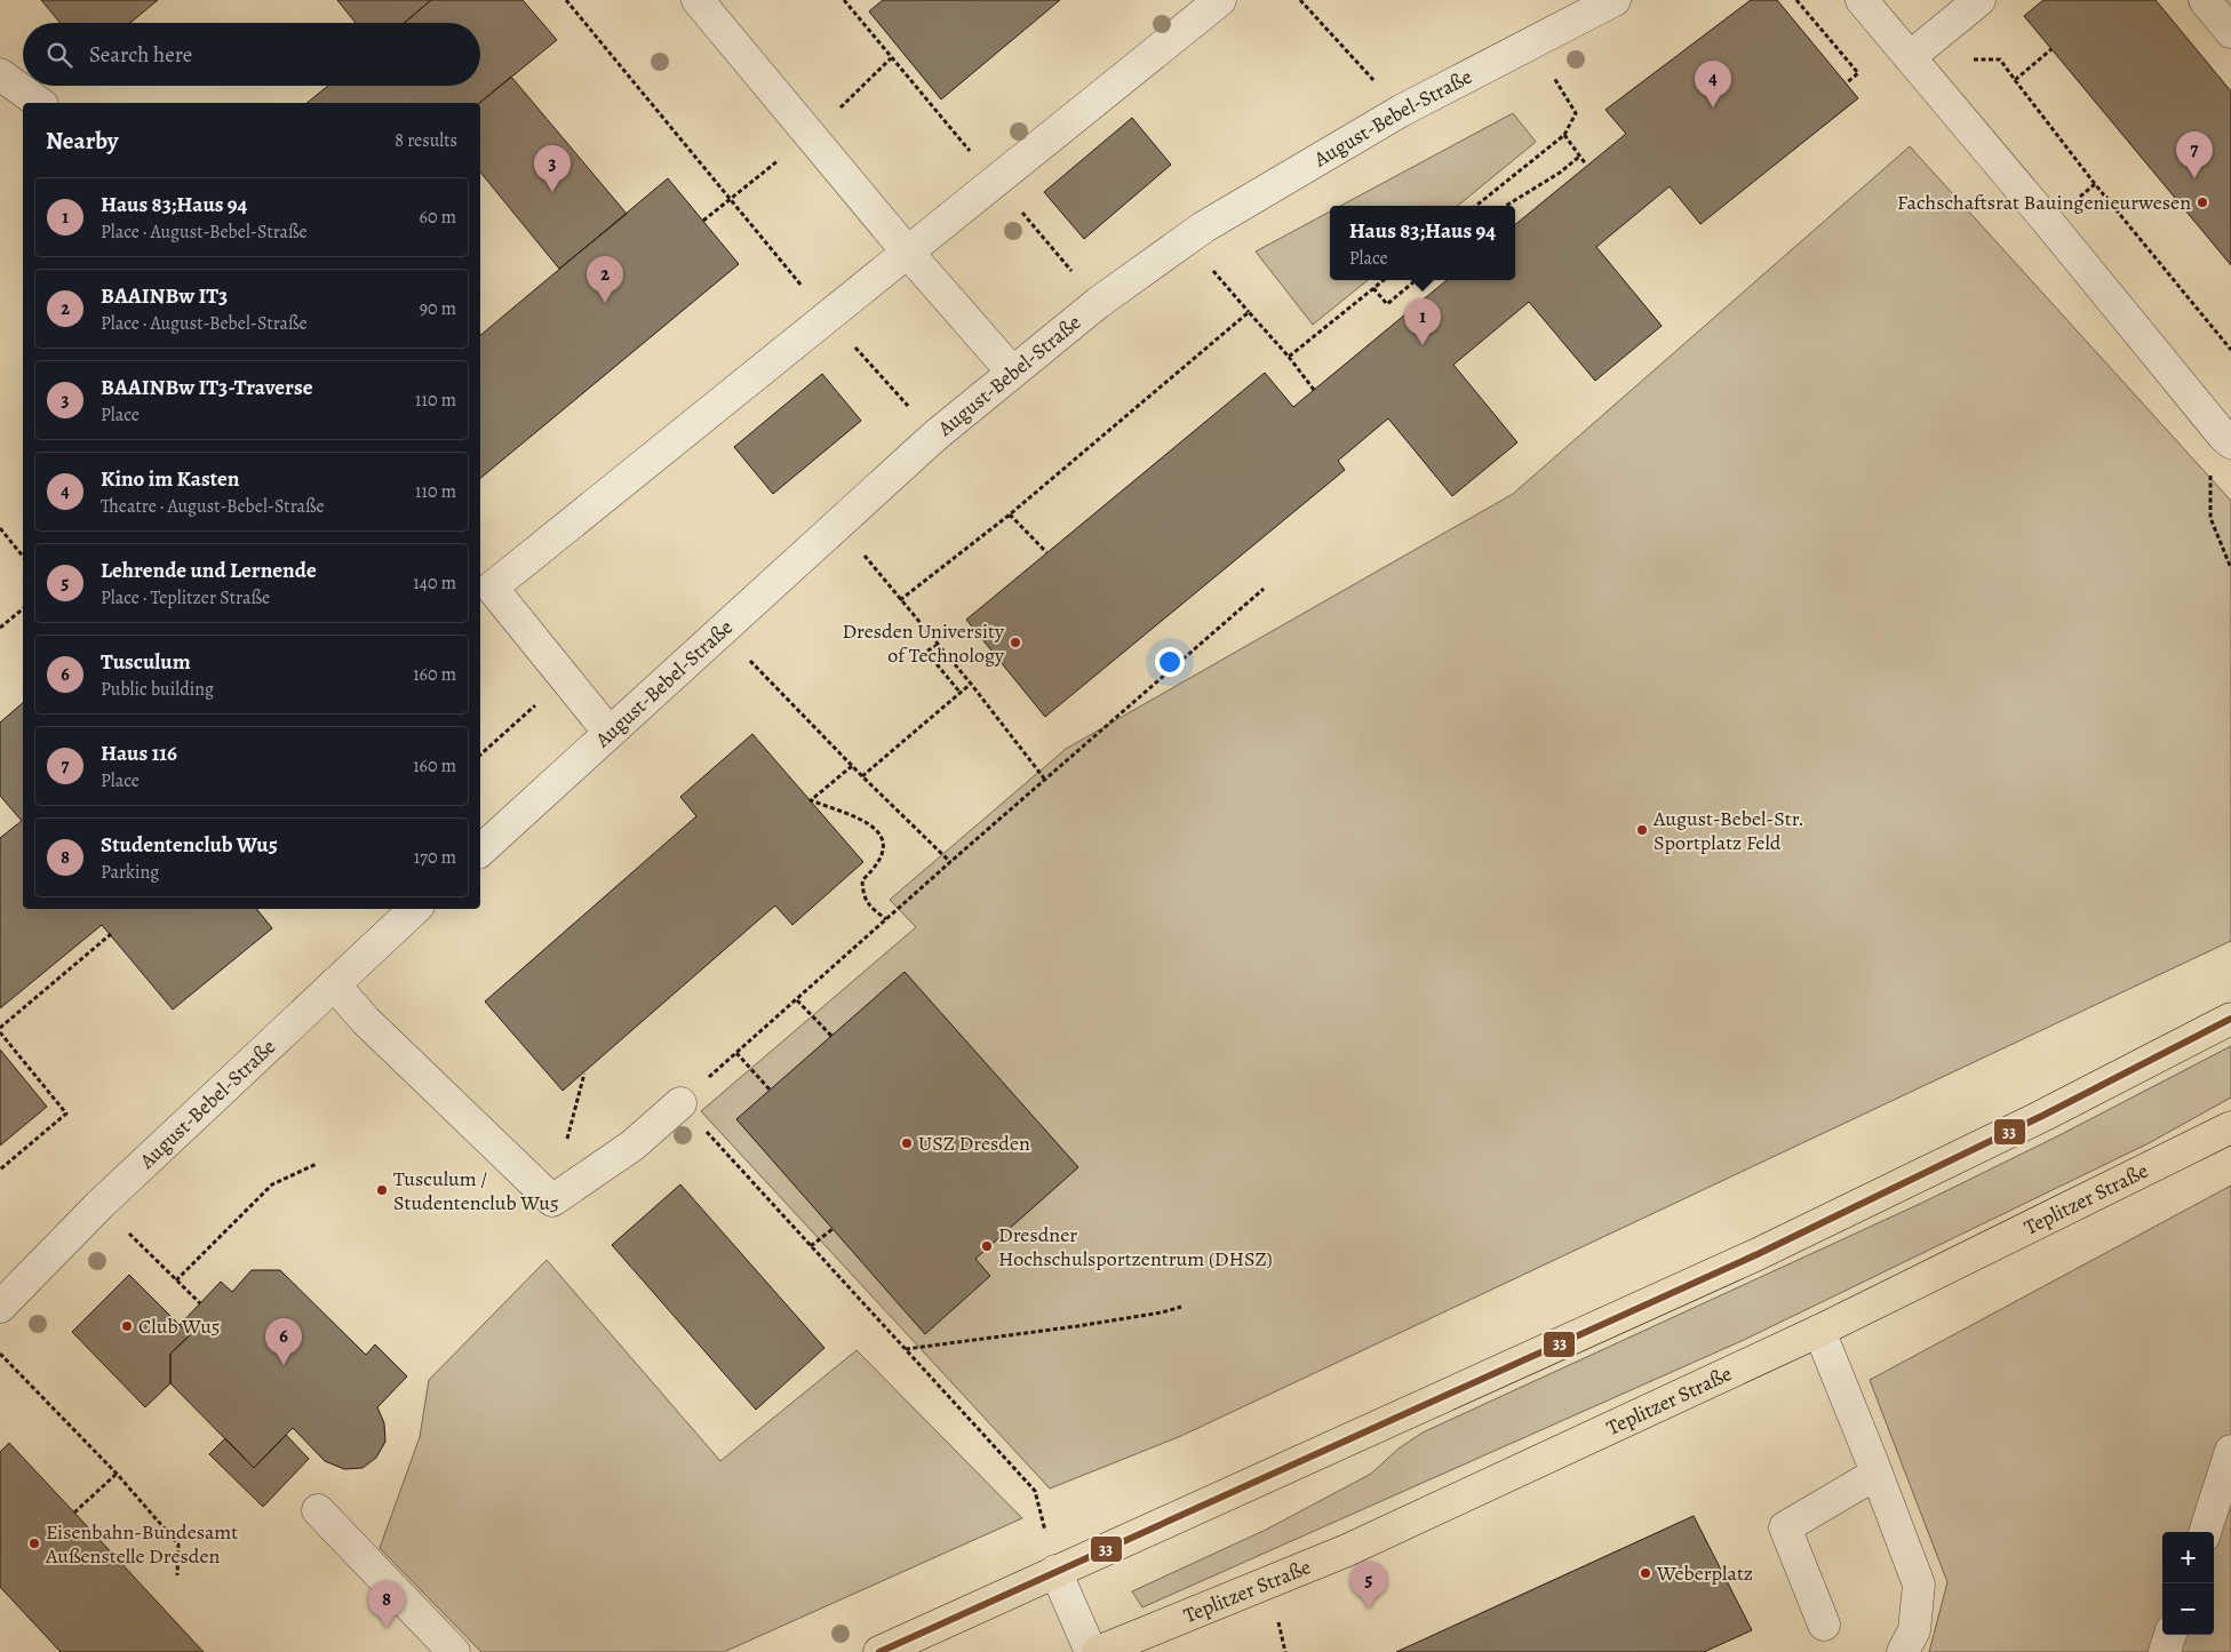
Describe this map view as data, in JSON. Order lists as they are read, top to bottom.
{
  "streets": {
    "main road": ["Teplitzer Straße"],
    "street": ["August-Bebel-Straße"]
  },
  "places": [
    "Fachschaftsrat Bauingenieurwesen",
    "Dresden University of Technology",
    "August-Bebel-Str. Sportplatz Feld",
    "USZ Dresden",
    "Tusculum / Studentenclub Wu5",
    "Dresdner Hochschulsportzentrum (DHSZ)",
    "Club Wu5",
    "Eisenbahn-Bundesamt Außenstelle Dresden",
    "Weberplatz"
  ],
  "lines": ["transit line 33"],
  "page": {
    "search": "Search here",
    "pins": [
      "4",
      "7",
      "3",
      "2",
      "1",
      "6",
      "5",
      "8"
    ],
    "heading": ["Nearby", "8 results"],
    "list": [
      {
        "mark": "1",
        "name": "Haus 83;Haus 94",
        "note": "Place · August-Bebel-Straße",
        "value": "60 m"
      },
      {
        "mark": "2",
        "name": "BAAINBw IT3",
        "note": "Place · August-Bebel-Straße",
        "value": "90 m"
      },
      {
        "mark": "3",
        "name": "BAAINBw IT3-Traverse",
        "note": "Place",
        "value": "110 m"
      },
      {
        "mark": "4",
        "name": "Kino im Kasten",
        "note": "Theatre · August-Bebel-Straße",
        "value": "110 m"
      },
      {
        "mark": "5",
        "name": "Lehrende und Lernende",
        "note": "Place · Teplitzer Straße",
        "value": "140 m"
      },
      {
        "mark": "6",
        "name": "Tusculum",
        "note": "Public building",
        "value": "160 m"
      },
      {
        "mark": "7",
        "name": "Haus 116",
        "note": "Place",
        "value": "160 m"
      },
      {
        "mark": "8",
        "name": "Studentenclub Wu5",
        "note": "Parking",
        "value": "170 m"
      }
    ],
    "popup": ["Haus 83;Haus 94", "Place"],
    "map_buttons": ["+", "−"]
  }
}
